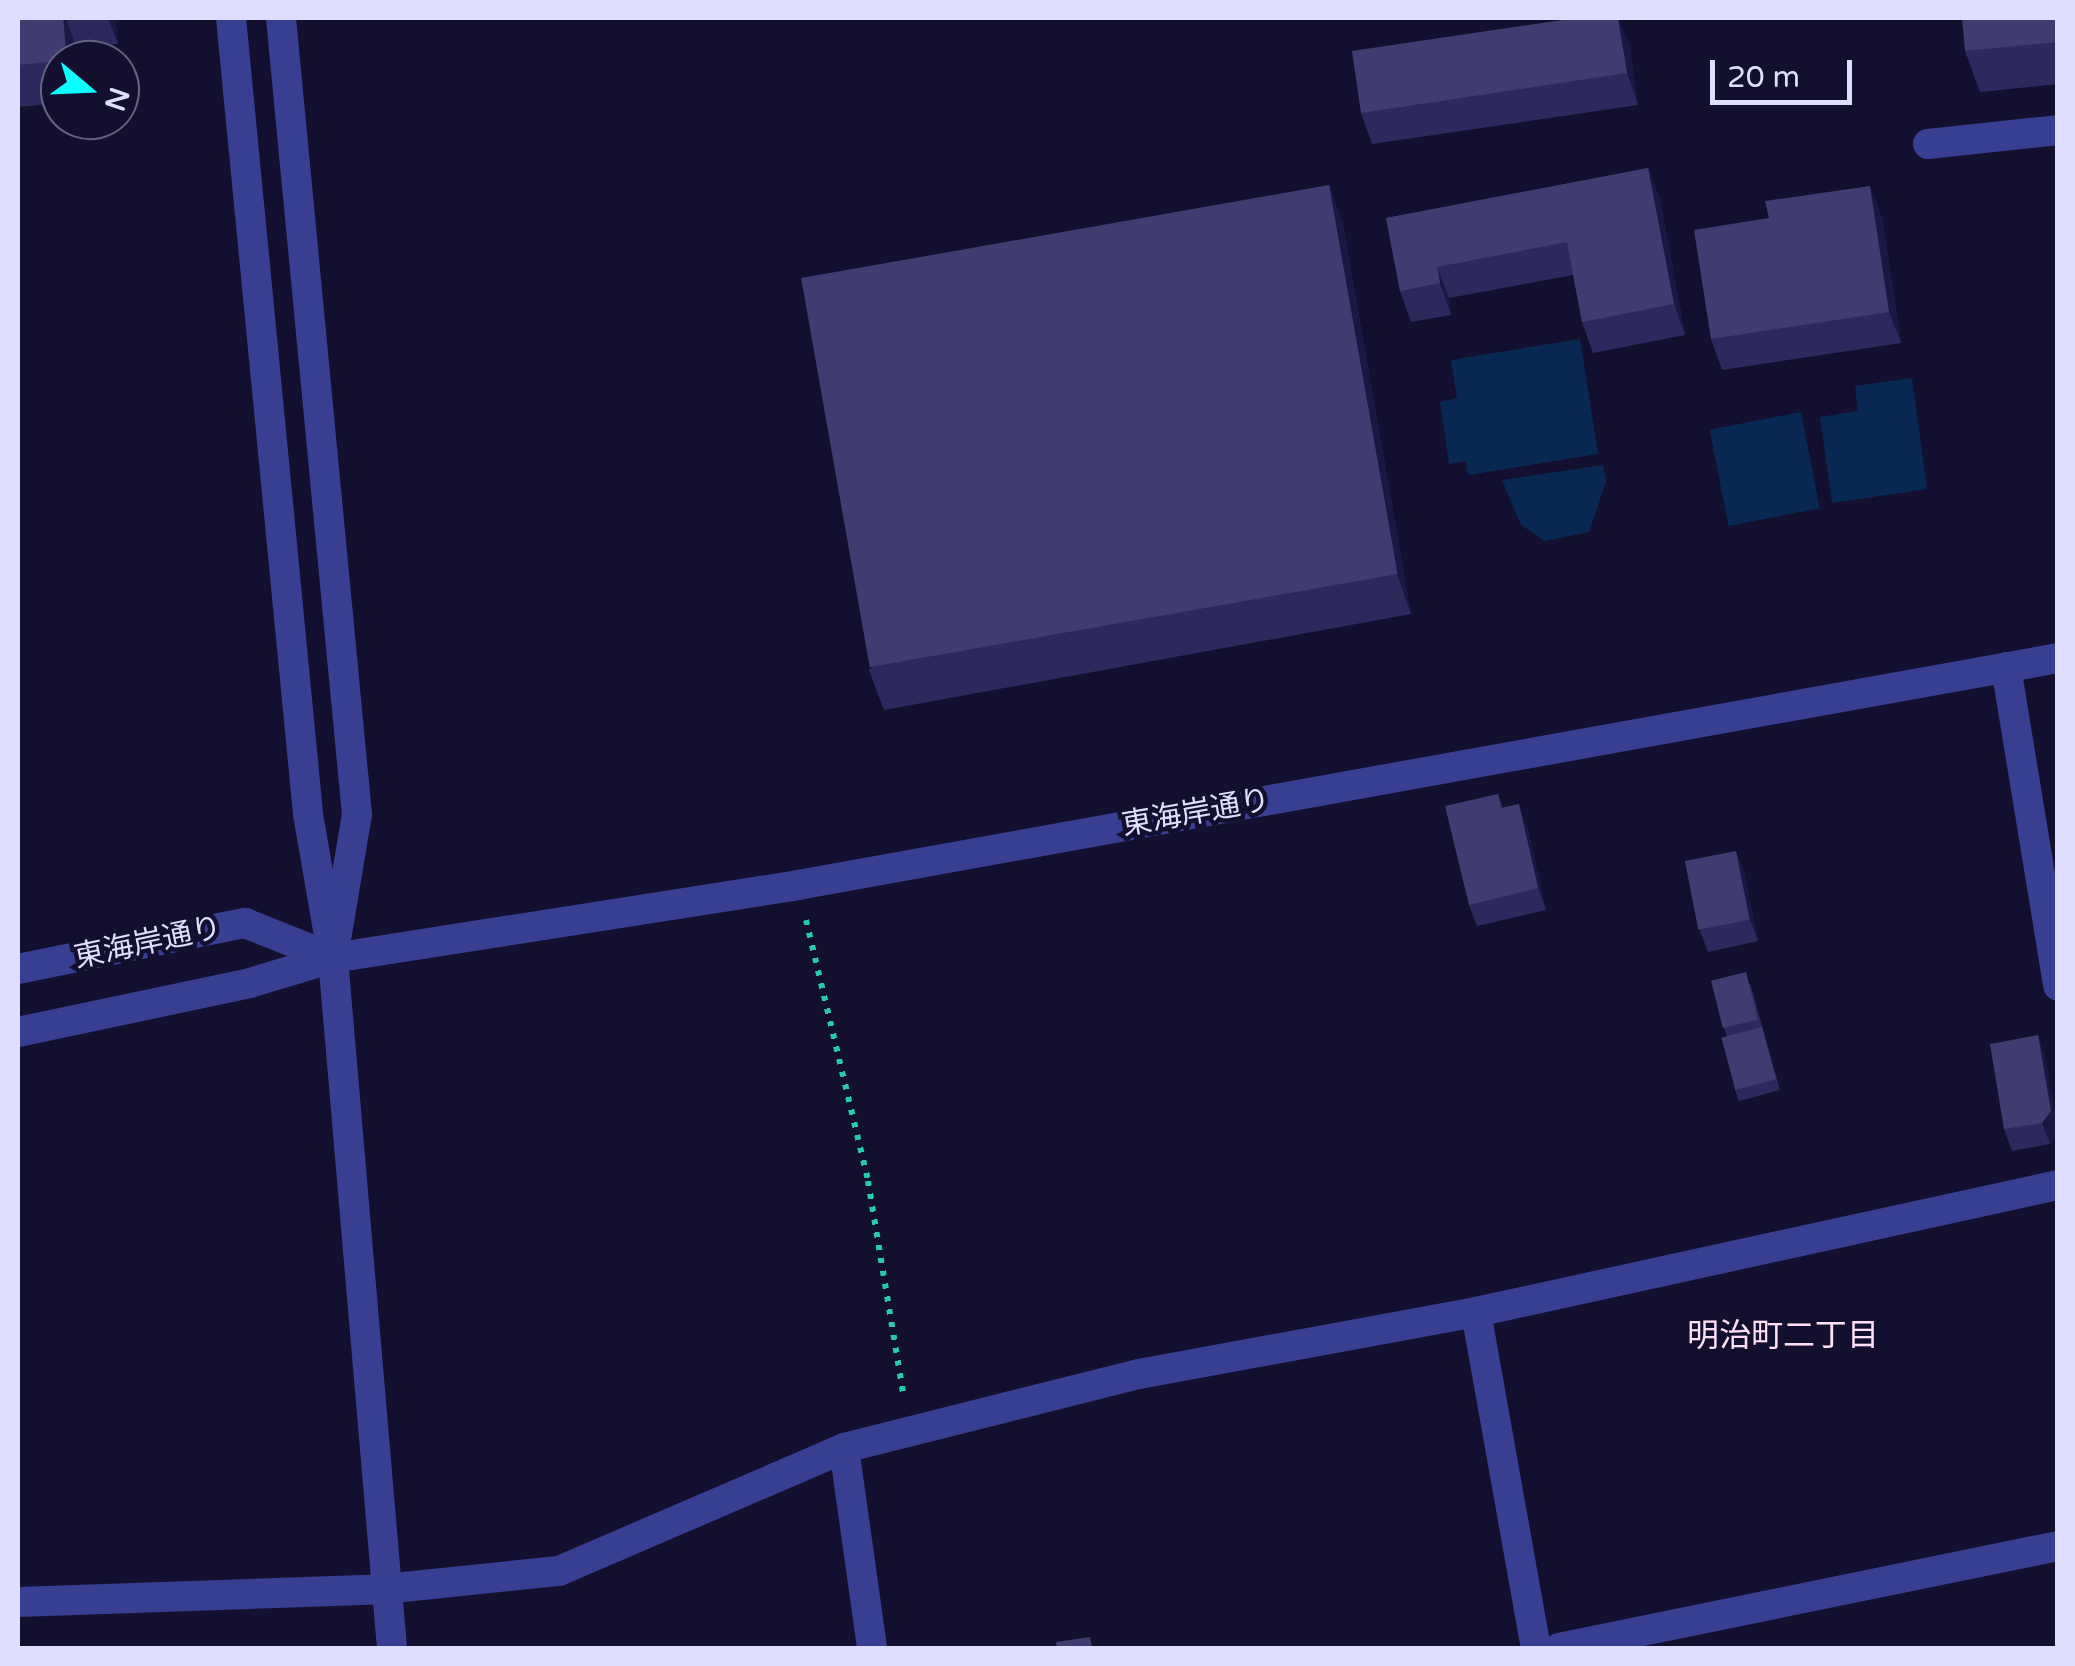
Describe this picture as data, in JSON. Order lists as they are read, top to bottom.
{
  "streets": {
    "street": ["東海岸通り"]
  },
  "districts": ["明治町二丁目"],
  "scale_bar": "20 m",
  "north": "right"
}
